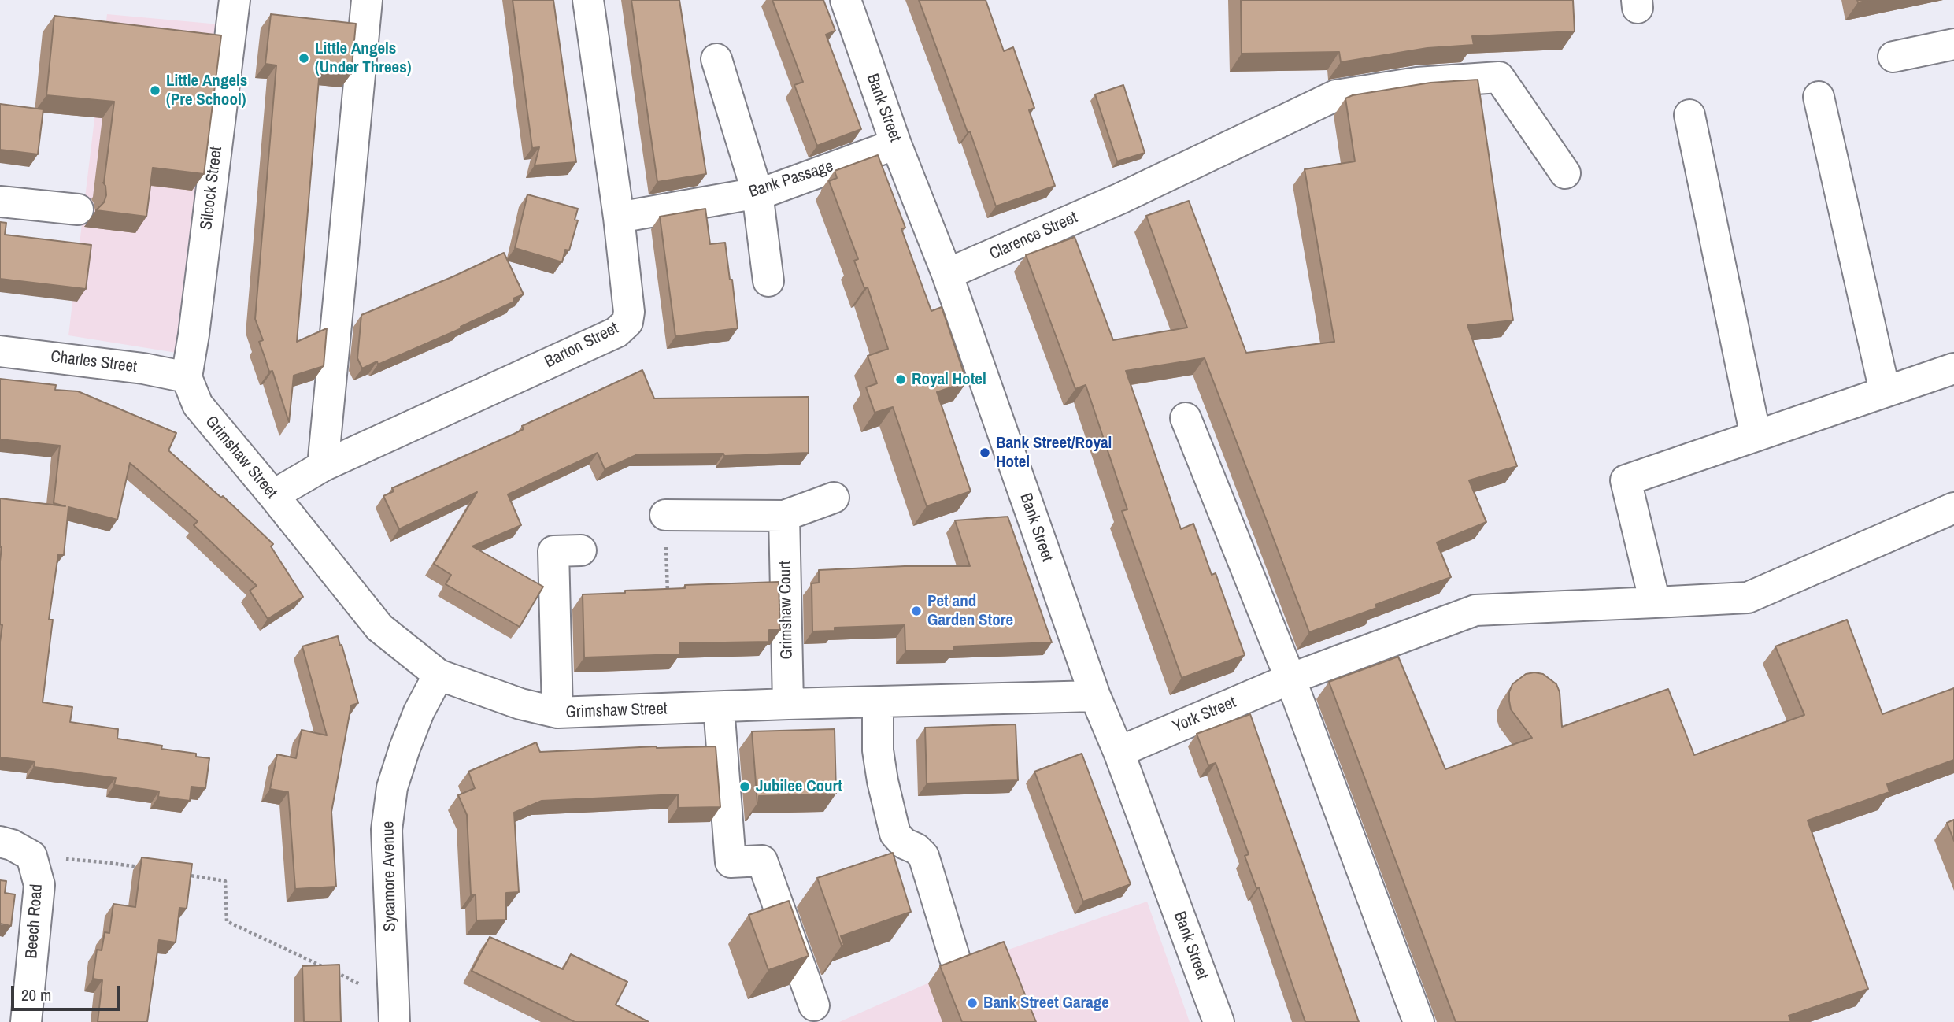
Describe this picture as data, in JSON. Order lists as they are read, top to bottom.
{
  "streets": {
    "street": [
      "Bank Street",
      "Bank Passage",
      "Silcock Street",
      "Clarence Street",
      "Barton Street",
      "Charles Street",
      "Grimshaw Street",
      "Grimshaw Court",
      "York Street",
      "Sycamore Avenue",
      "Beech Road"
    ]
  },
  "crossings": [
    ["Bank Street", "Bank Passage"],
    ["Bank Street", "Clarence Street"],
    ["Bank Street", "Grimshaw Street"],
    ["Bank Street", "York Street"],
    ["Bank Passage", "Barton Street"],
    ["Silcock Street", "Charles Street"],
    ["Silcock Street", "Grimshaw Street"],
    ["Barton Street", "Grimshaw Street"],
    ["Charles Street", "Grimshaw Street"],
    ["Grimshaw Street", "Grimshaw Court"],
    ["Grimshaw Street", "Sycamore Avenue"]
  ],
  "places": [
    "Little Angels (Under Threes)",
    "Little Angels (Pre School)",
    "Royal Hotel",
    "Bank Street/Royal Hotel",
    "Pet and Garden Store",
    "Jubilee Court",
    "Bank Street Garage"
  ],
  "scale_bar": "20 m"
}
